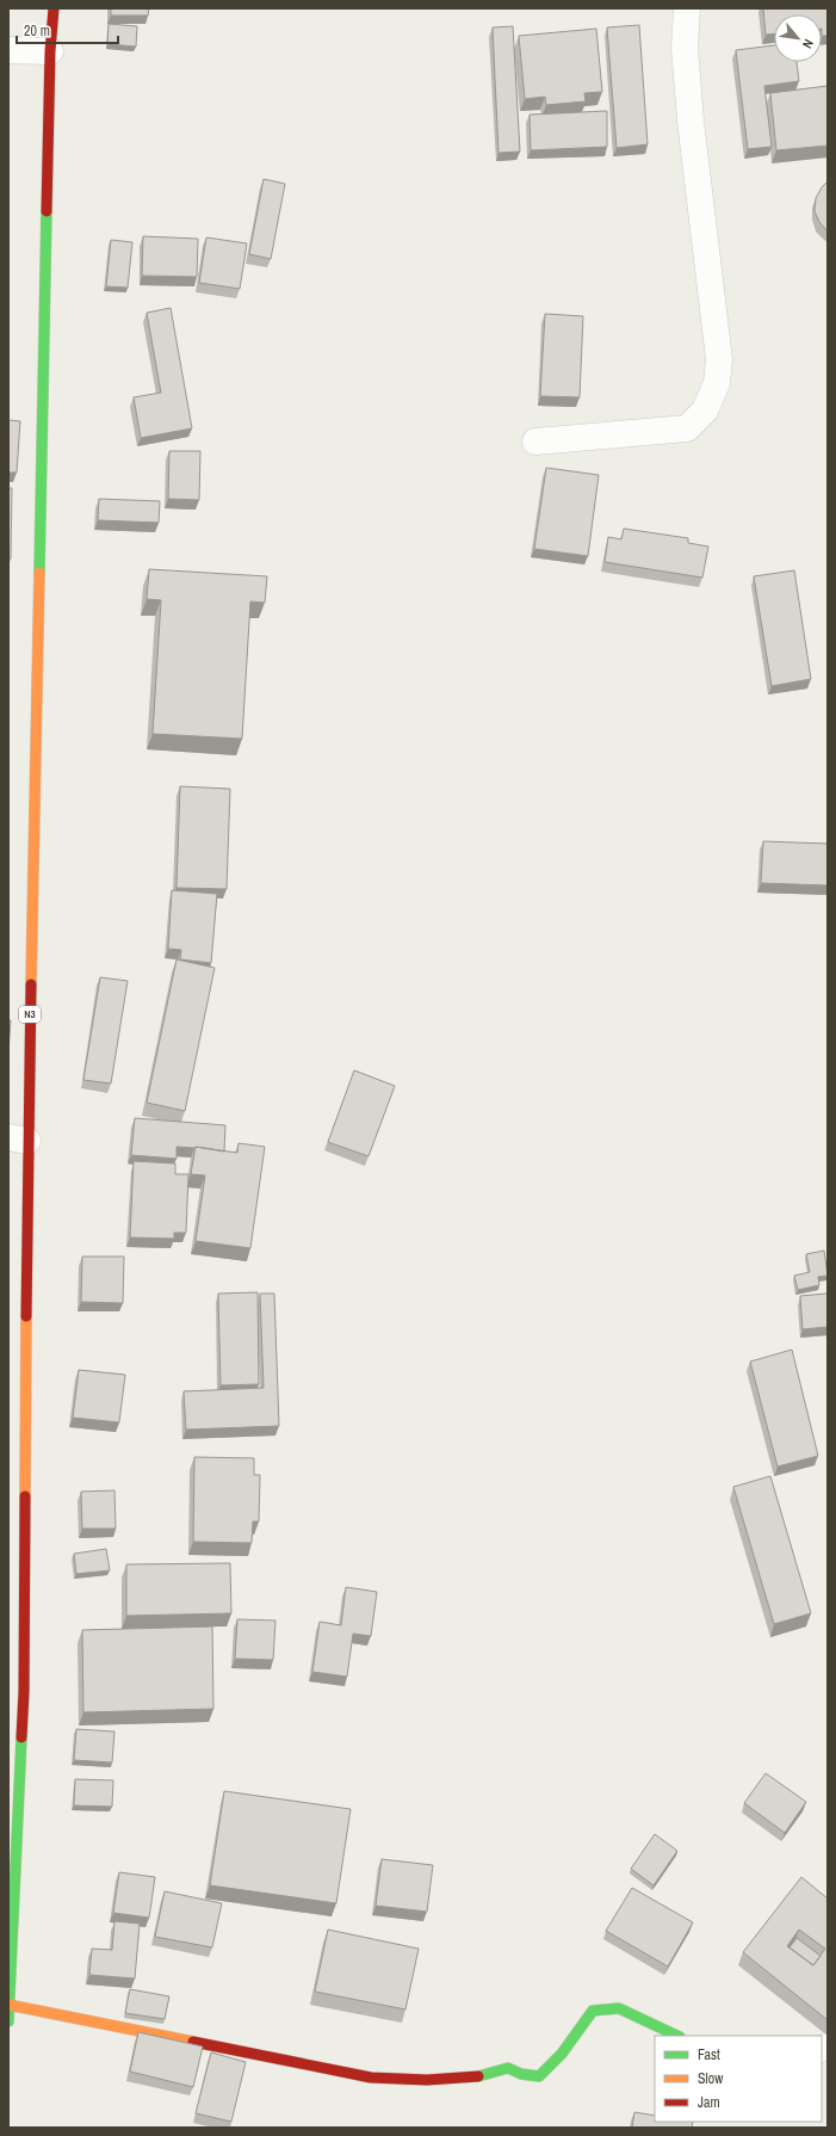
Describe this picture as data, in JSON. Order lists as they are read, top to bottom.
{
  "streets": {
    "main road": ["N3"]
  },
  "legend": ["Fast", "Slow", "Jam"],
  "scale_bar": "20 m",
  "north": "bottom right"
}
